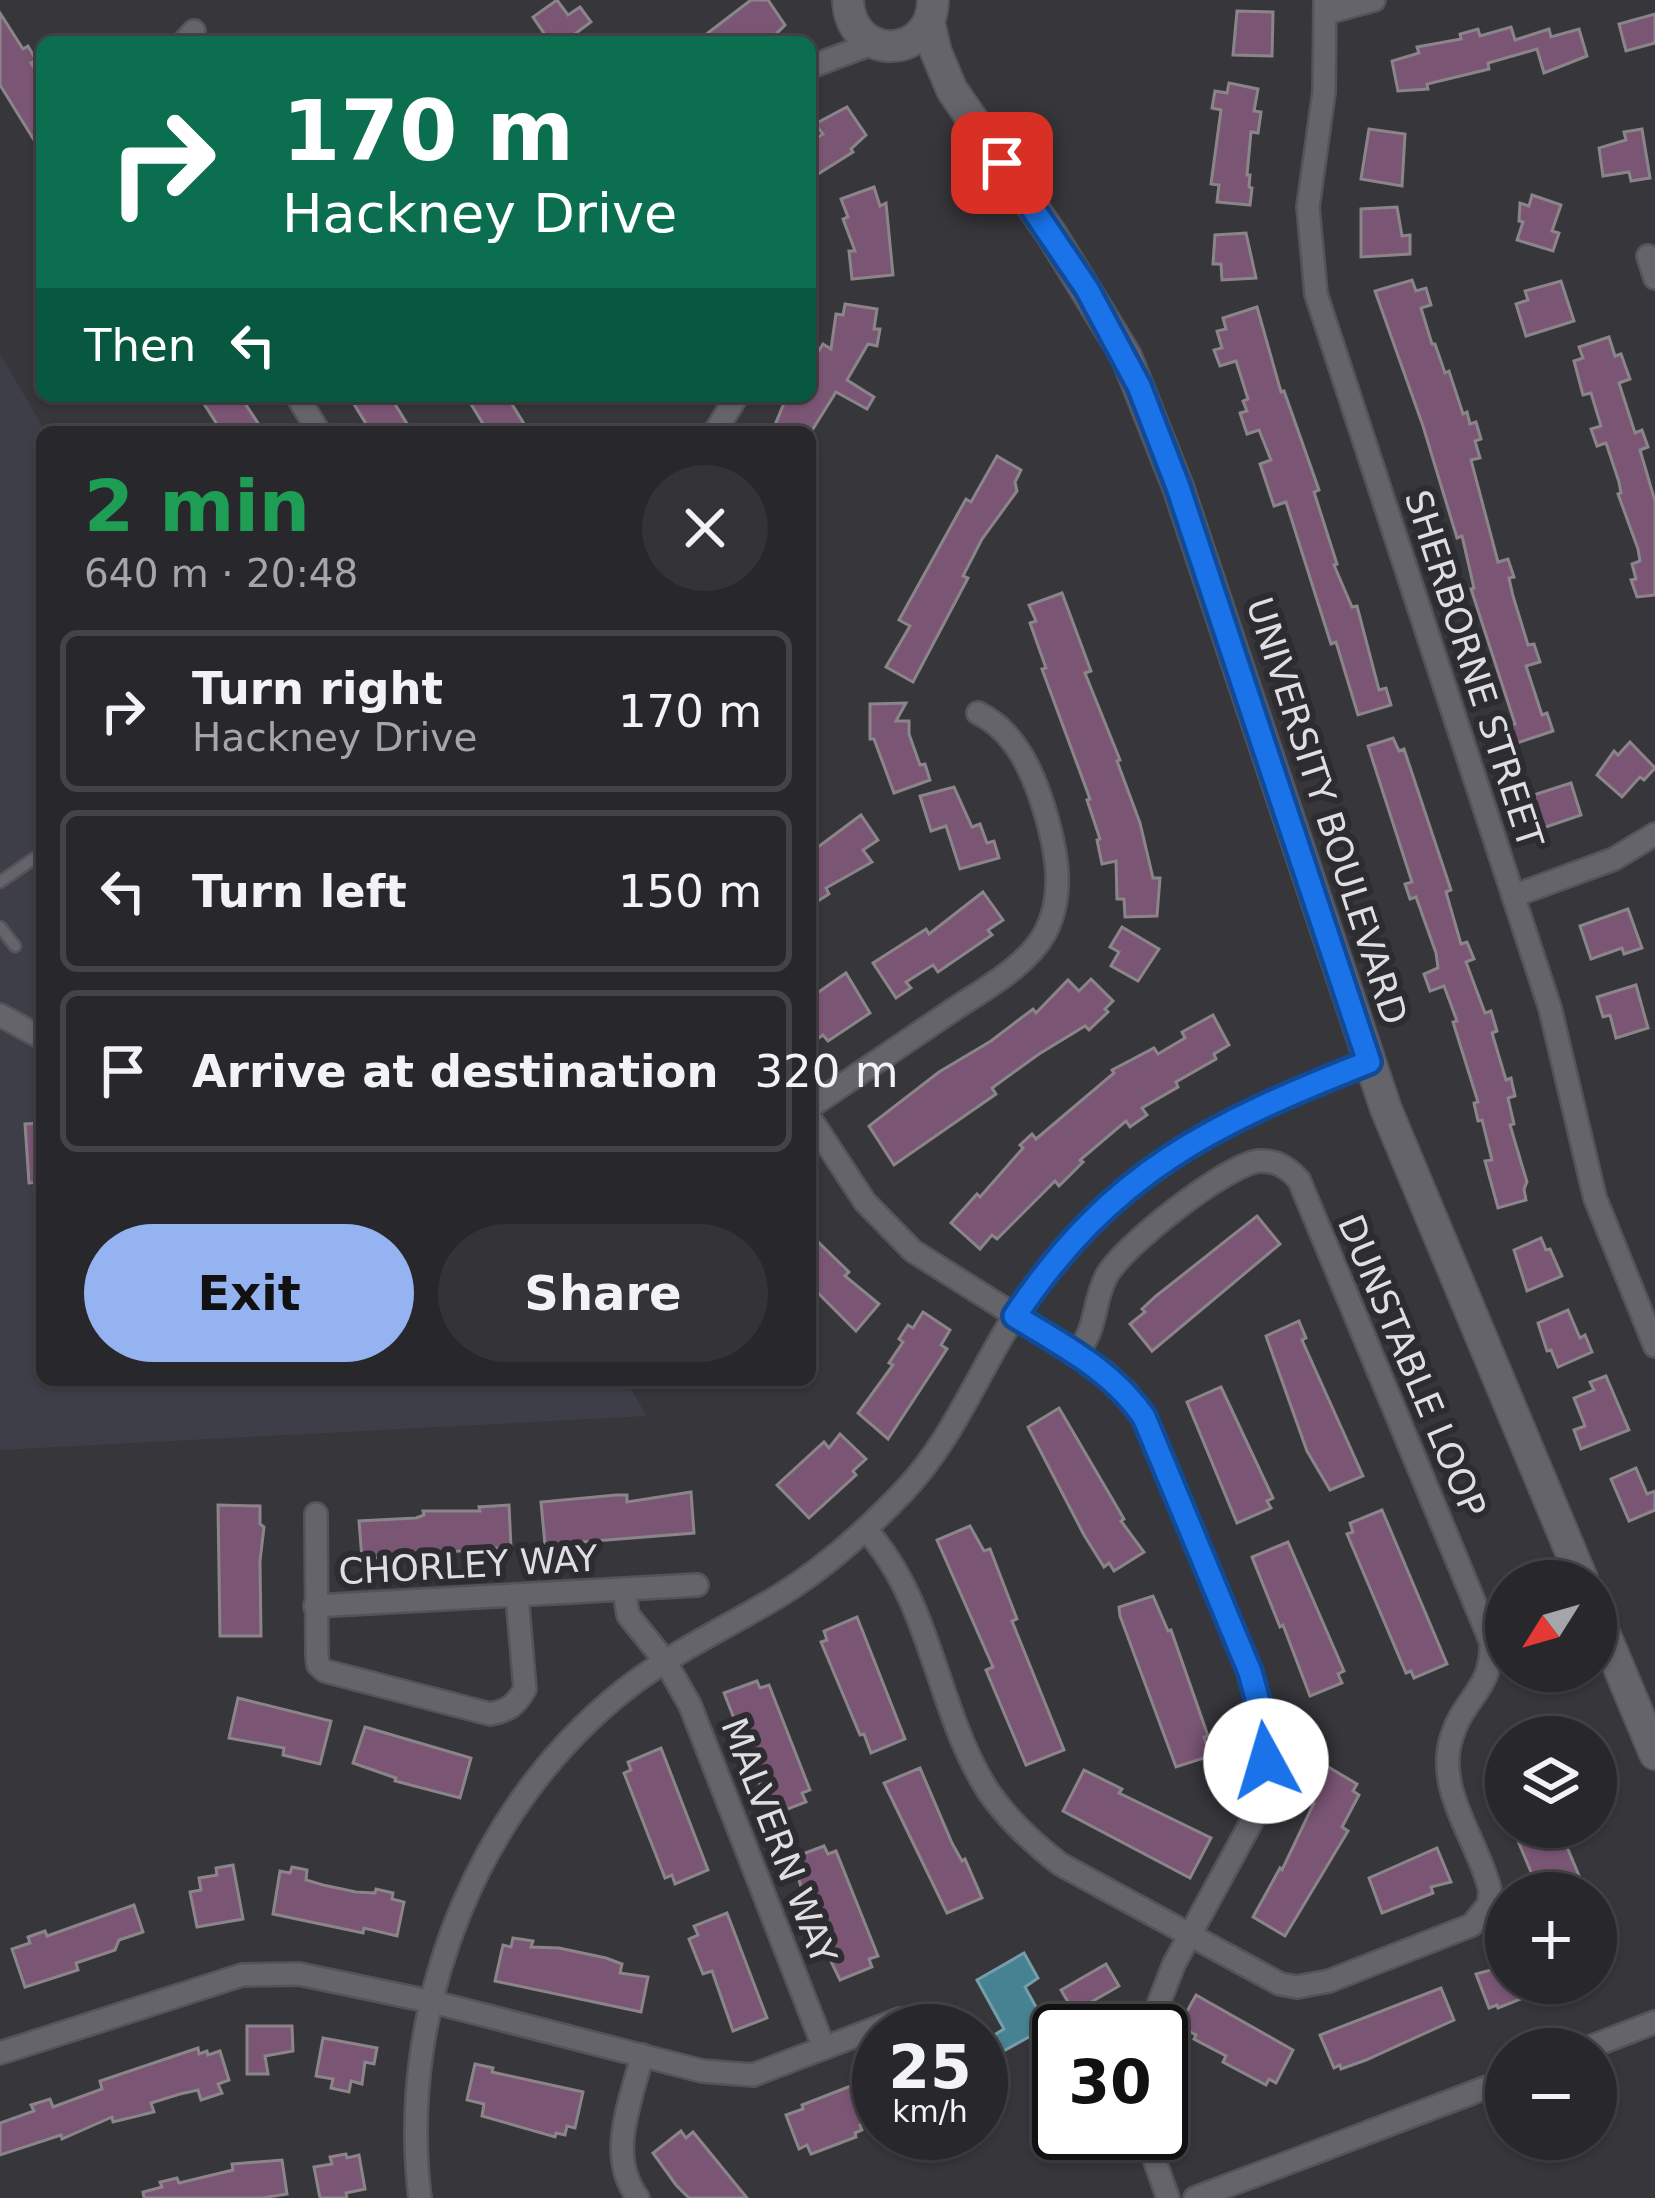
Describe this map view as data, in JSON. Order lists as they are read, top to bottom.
{
  "streets": {
    "street": [
      "SHERBORNE STREET",
      "UNIVERSITY BOULEVARD",
      "DUNSTABLE LOOP",
      "CHORLEY WAY",
      "MALVERN WAY"
    ]
  },
  "crossings": [
    ["CHORLEY WAY", "MALVERN WAY"]
  ],
  "north": "bottom left",
  "page": {
    "turn": ["170 m", "Hackney Drive"],
    "then": "Then",
    "heading": ["2 min", "640 m · 20:48"],
    "list": [
      {
        "name": "Turn right",
        "note": "Hackney Drive",
        "value": "170 m"
      },
      {
        "name": "Turn left",
        "value": "150 m"
      },
      {
        "name": "Arrive at destination",
        "value": "320 m"
      }
    ],
    "buttons": ["Exit", "Share"],
    "map_buttons": ["+", "−"],
    "speed": "25 km/h",
    "limit": "30"
  }
}
